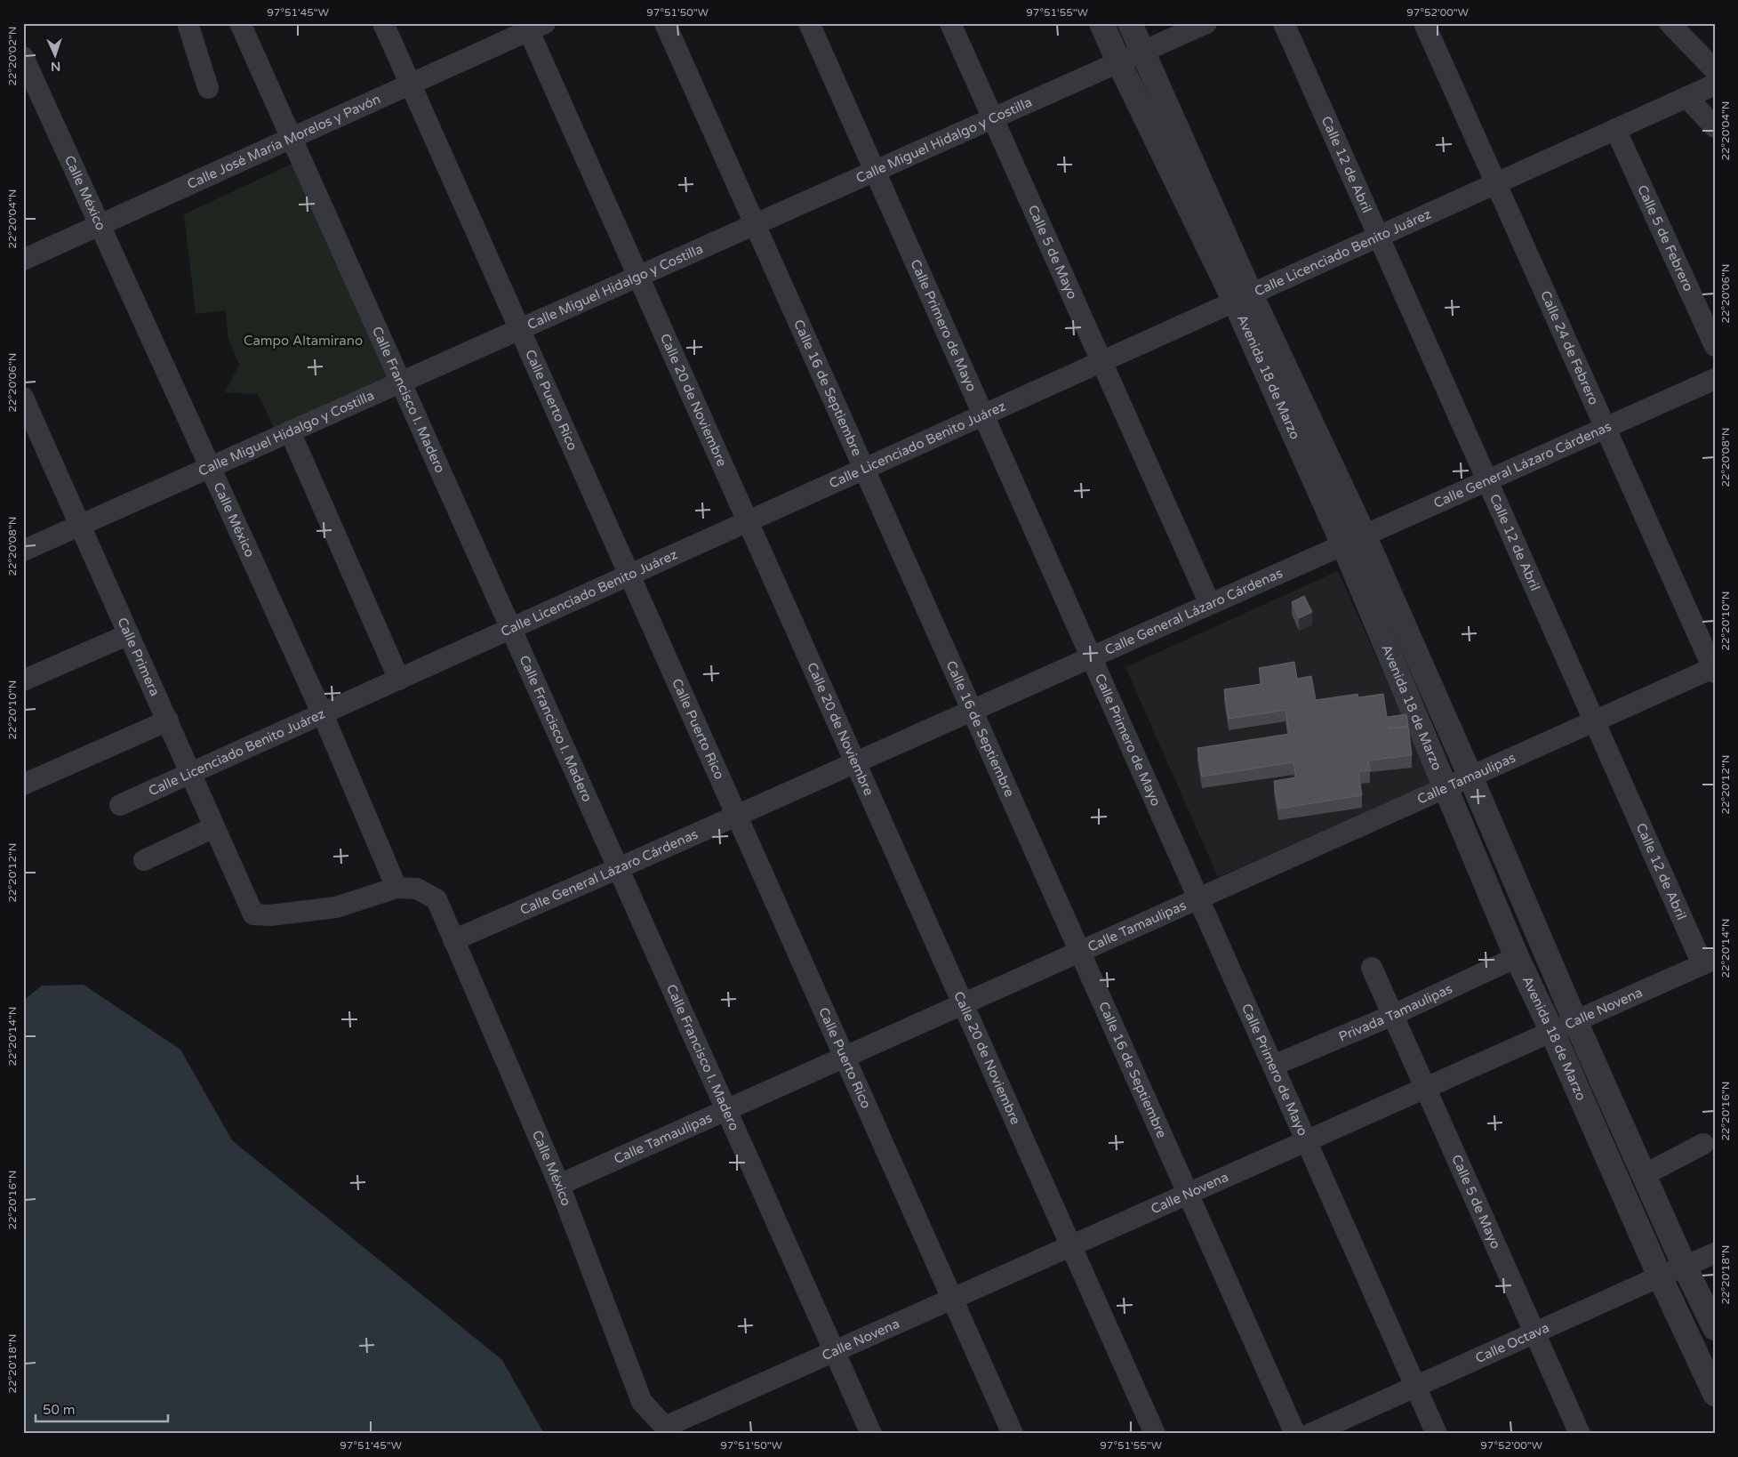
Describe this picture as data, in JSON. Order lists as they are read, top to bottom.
{
  "streets": {
    "street": [
      "Calle Miguel Hidalgo y Costilla",
      "Calle José María Morelos y Pavón",
      "Calle 12 de Abril",
      "Calle México",
      "Calle 5 de Febrero",
      "Calle 5 de Mayo",
      "Calle Licenciado Benito Juárez",
      "Calle Primero de Mayo",
      "Calle 24 de Febrero",
      "Avenida 18 de Marzo",
      "Calle 16 de Septiembre",
      "Calle Francisco I. Madero",
      "Calle Puerto Rico",
      "Calle 20 de Noviembre",
      "Calle General Lázaro Cárdenas",
      "Calle Primera",
      "Calle Tamaulipas",
      "Calle Novena",
      "Privada Tamaulipas",
      "Calle Octava"
    ]
  },
  "crossings": [
    ["Calle Miguel Hidalgo y Costilla", "Calle México"],
    ["Calle Miguel Hidalgo y Costilla", "Calle 5 de Mayo"],
    ["Calle Miguel Hidalgo y Costilla", "Calle Primero de Mayo"],
    ["Calle Miguel Hidalgo y Costilla", "Avenida 18 de Marzo"],
    ["Calle Miguel Hidalgo y Costilla", "Calle 16 de Septiembre"],
    ["Calle Miguel Hidalgo y Costilla", "Calle Francisco I. Madero"],
    ["Calle Miguel Hidalgo y Costilla", "Calle Puerto Rico"],
    ["Calle Miguel Hidalgo y Costilla", "Calle 20 de Noviembre"],
    ["Calle Miguel Hidalgo y Costilla", "Calle Primera"],
    ["Calle José María Morelos y Pavón", "Calle México"],
    ["Calle José María Morelos y Pavón", "Calle Francisco I. Madero"],
    ["Calle José María Morelos y Pavón", "Calle Puerto Rico"],
    ["Calle José María Morelos y Pavón", "Calle 20 de Noviembre"],
    ["Calle 12 de Abril", "Calle Licenciado Benito Juárez"],
    ["Calle 12 de Abril", "Calle General Lázaro Cárdenas"],
    ["Calle 12 de Abril", "Calle Tamaulipas"],
    ["Calle 12 de Abril", "Calle Novena"],
    ["Calle México", "Calle Licenciado Benito Juárez"],
    ["Calle México", "Calle General Lázaro Cárdenas"],
    ["Calle México", "Calle Primera"],
    ["Calle México", "Calle Tamaulipas"],
    ["Calle México", "Calle Novena"],
    ["Calle 5 de Febrero", "Calle Licenciado Benito Juárez"],
    ["Calle 5 de Mayo", "Calle Licenciado Benito Juárez"],
    ["Calle 5 de Mayo", "Calle General Lázaro Cárdenas"],
    ["Calle 5 de Mayo", "Calle Novena"],
    ["Calle 5 de Mayo", "Privada Tamaulipas"],
    ["Calle 5 de Mayo", "Calle Octava"],
    ["Calle Licenciado Benito Juárez", "Calle Primero de Mayo"],
    ["Calle Licenciado Benito Juárez", "Calle 24 de Febrero"],
    ["Calle Licenciado Benito Juárez", "Avenida 18 de Marzo"],
    ["Calle Licenciado Benito Juárez", "Calle 16 de Septiembre"],
    ["Calle Licenciado Benito Juárez", "Calle Francisco I. Madero"],
    ["Calle Licenciado Benito Juárez", "Calle Puerto Rico"],
    ["Calle Licenciado Benito Juárez", "Calle 20 de Noviembre"],
    ["Calle Licenciado Benito Juárez", "Calle Primera"],
    ["Calle Primero de Mayo", "Calle General Lázaro Cárdenas"],
    ["Calle Primero de Mayo", "Calle Tamaulipas"],
    ["Calle Primero de Mayo", "Calle Novena"],
    ["Calle Primero de Mayo", "Privada Tamaulipas"],
    ["Calle Primero de Mayo", "Calle Octava"],
    ["Calle 24 de Febrero", "Calle General Lázaro Cárdenas"],
    ["Calle 24 de Febrero", "Calle Tamaulipas"],
    ["Avenida 18 de Marzo", "Calle General Lázaro Cárdenas"],
    ["Avenida 18 de Marzo", "Calle Tamaulipas"],
    ["Avenida 18 de Marzo", "Calle Novena"],
    ["Avenida 18 de Marzo", "Privada Tamaulipas"],
    ["Avenida 18 de Marzo", "Calle Octava"],
    ["Calle 16 de Septiembre", "Calle General Lázaro Cárdenas"],
    ["Calle 16 de Septiembre", "Calle Tamaulipas"],
    ["Calle 16 de Septiembre", "Calle Novena"],
    ["Calle Francisco I. Madero", "Calle General Lázaro Cárdenas"],
    ["Calle Francisco I. Madero", "Calle Tamaulipas"],
    ["Calle Francisco I. Madero", "Calle Novena"],
    ["Calle Puerto Rico", "Calle General Lázaro Cárdenas"],
    ["Calle Puerto Rico", "Calle Tamaulipas"],
    ["Calle Puerto Rico", "Calle Novena"],
    ["Calle 20 de Noviembre", "Calle General Lázaro Cárdenas"],
    ["Calle 20 de Noviembre", "Calle Tamaulipas"],
    ["Calle 20 de Noviembre", "Calle Novena"]
  ],
  "parks": ["Campo Altamirano"],
  "scale_bar": "50 m",
  "north": "bottom",
  "coordinates": [
    "97°51'45\"W",
    "97°51'50\"W",
    "97°51'55\"W",
    "97°52'00\"W",
    "22°20'02\"N",
    "22°20'04\"N",
    "22°20'06\"N",
    "22°20'08\"N",
    "22°20'10\"N",
    "22°20'12\"N",
    "22°20'14\"N",
    "22°20'16\"N",
    "22°20'18\"N"
  ]
}
